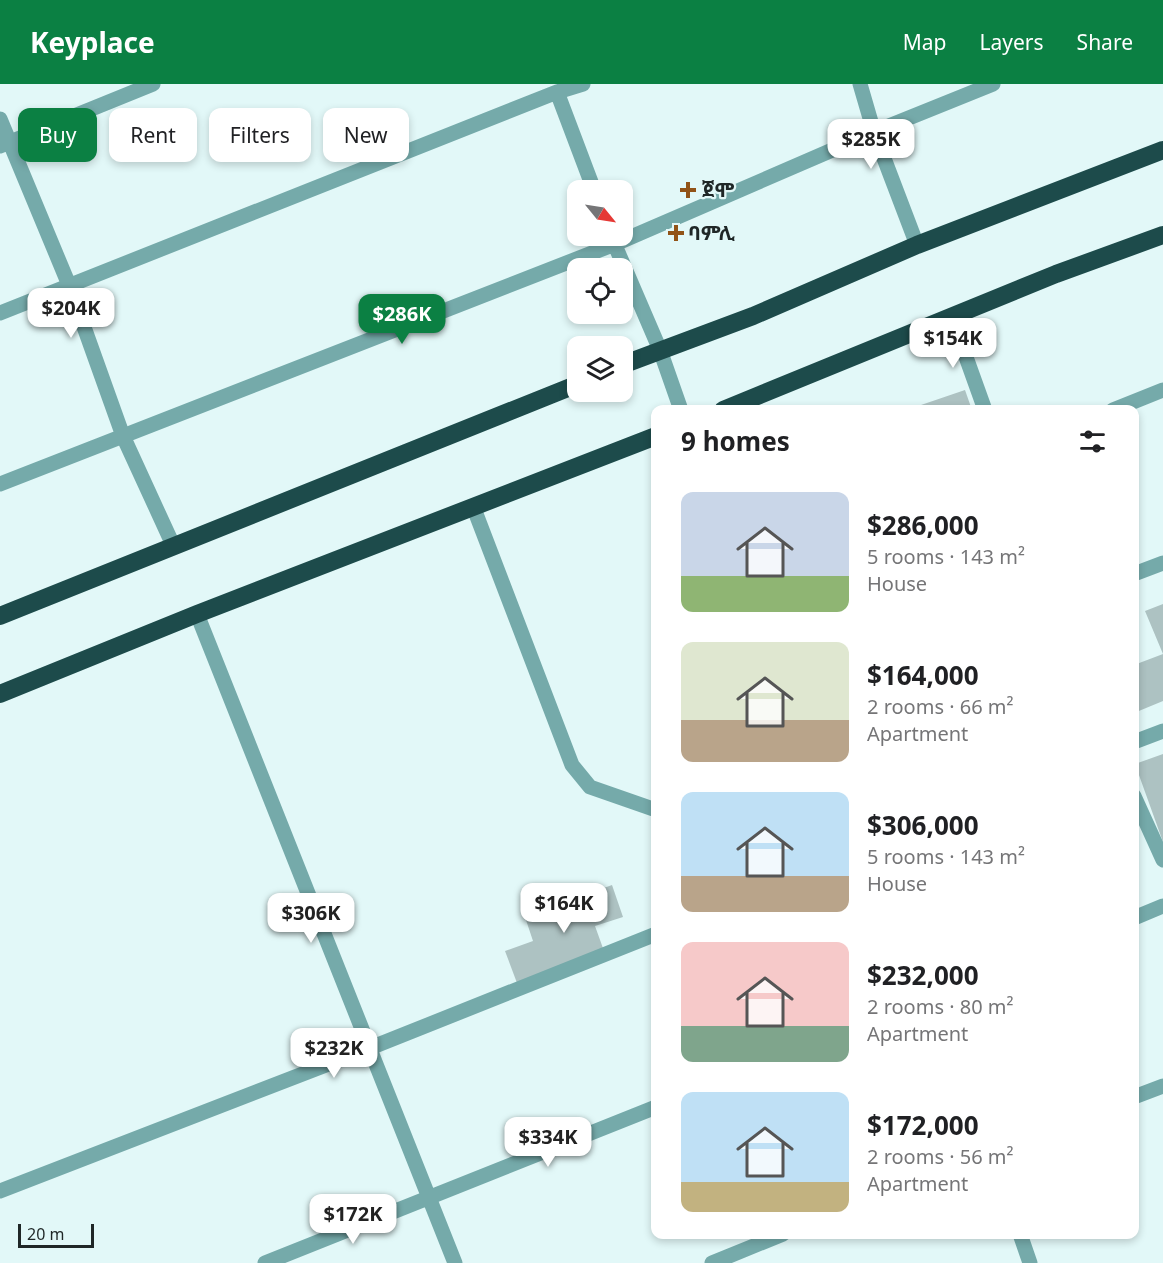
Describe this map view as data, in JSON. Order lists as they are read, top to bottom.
{
  "places": {
    "health": ["ጀሞ", "ባምሊ"]
  },
  "scale_bar": "20 m",
  "north": "bottom right",
  "page": {
    "header": "Keyplace",
    "nav": ["Map", "Layers", "Share"],
    "chip": [
      "Buy",
      "Rent",
      "Filters",
      "New"
    ],
    "price": [
      "$285K",
      "$204K",
      "$286K",
      "$154K",
      "$164K",
      "$306K",
      "$232K",
      "$334K",
      "$172K"
    ],
    "heading": "9 homes",
    "list": [
      {
        "name": "$286,000",
        "note": "5 rooms · 143 m² · House"
      },
      {
        "name": "$164,000",
        "note": "2 rooms · 66 m² · Apartment"
      },
      {
        "name": "$306,000",
        "note": "5 rooms · 143 m² · House"
      },
      {
        "name": "$232,000",
        "note": "2 rooms · 80 m² · Apartment"
      },
      {
        "name": "$172,000",
        "note": "2 rooms · 56 m² · Apartment"
      }
    ],
    "scale": "20 m"
  }
}
